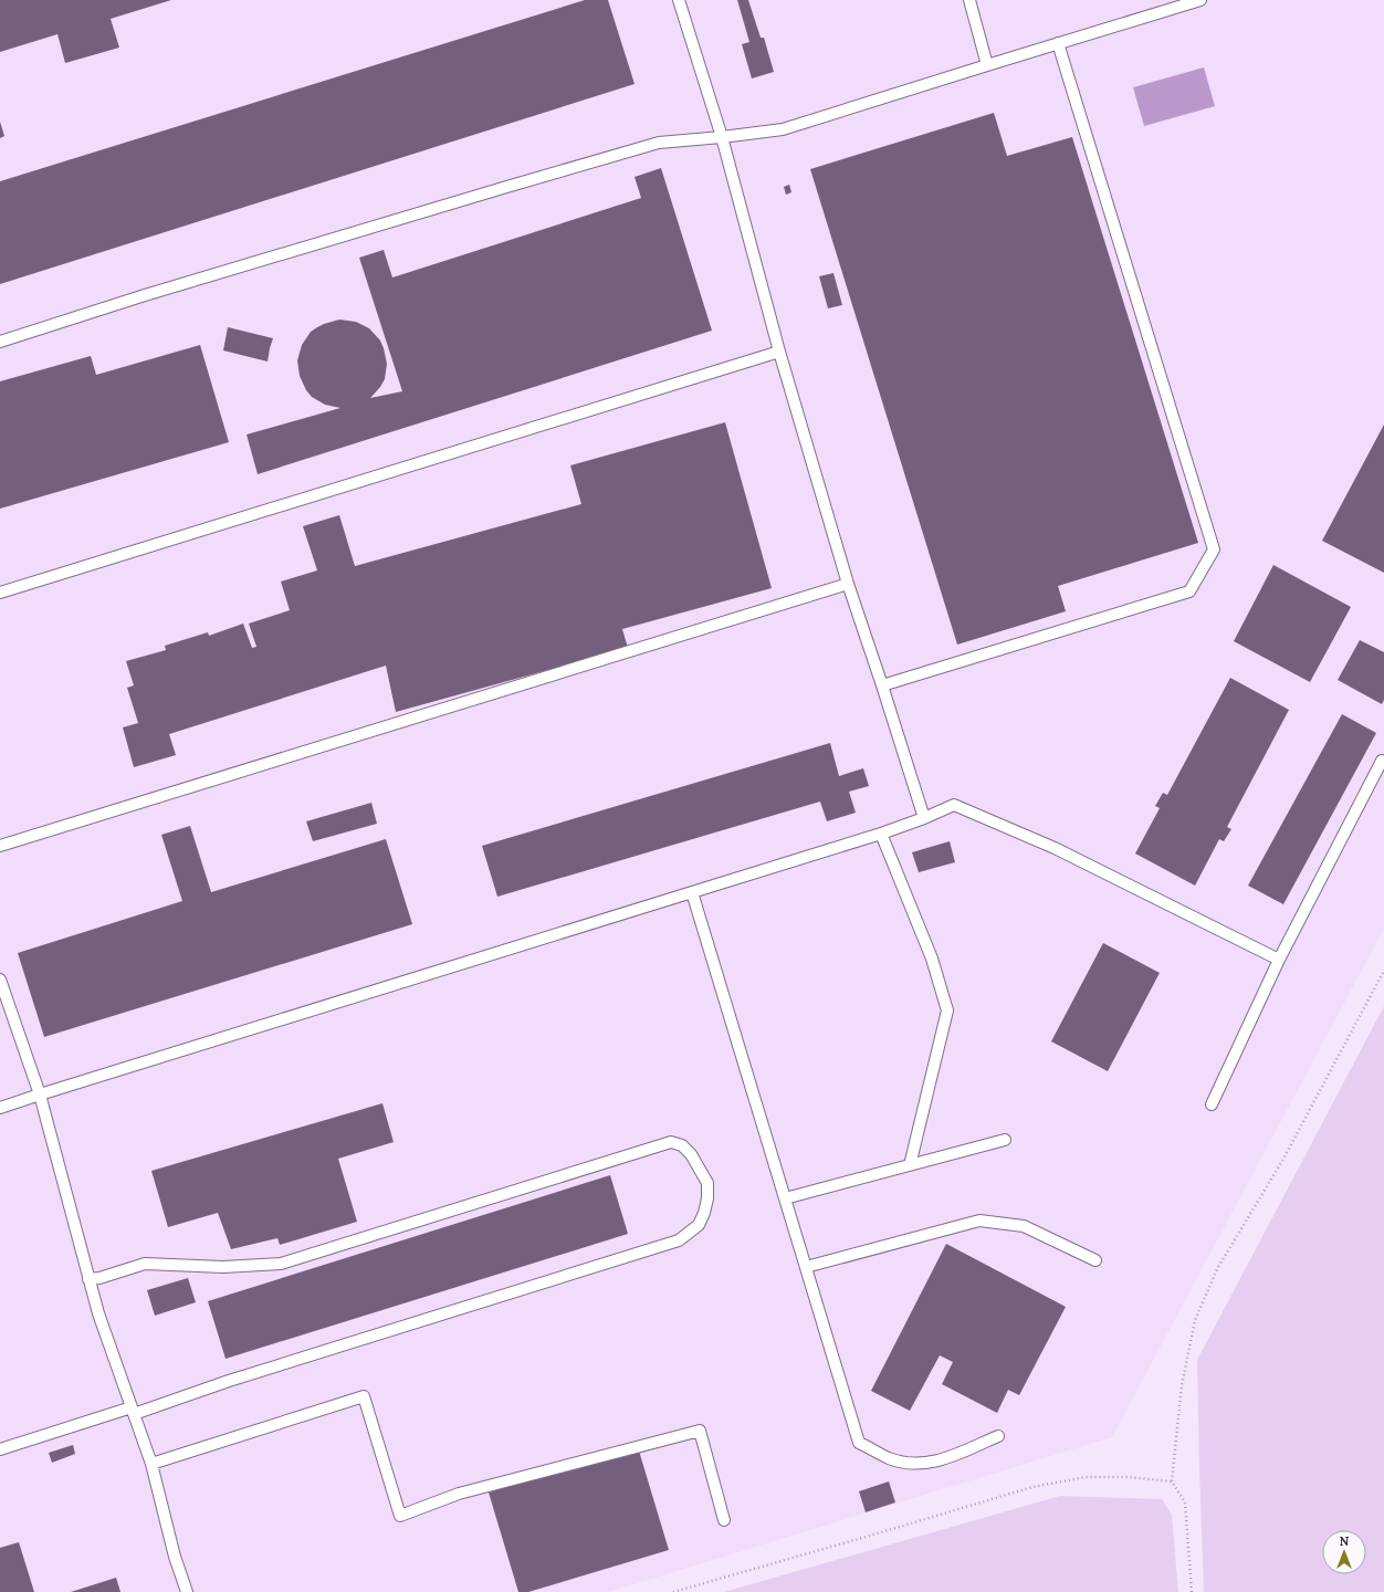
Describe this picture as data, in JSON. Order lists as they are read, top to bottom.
{
  "north": "top"
}
